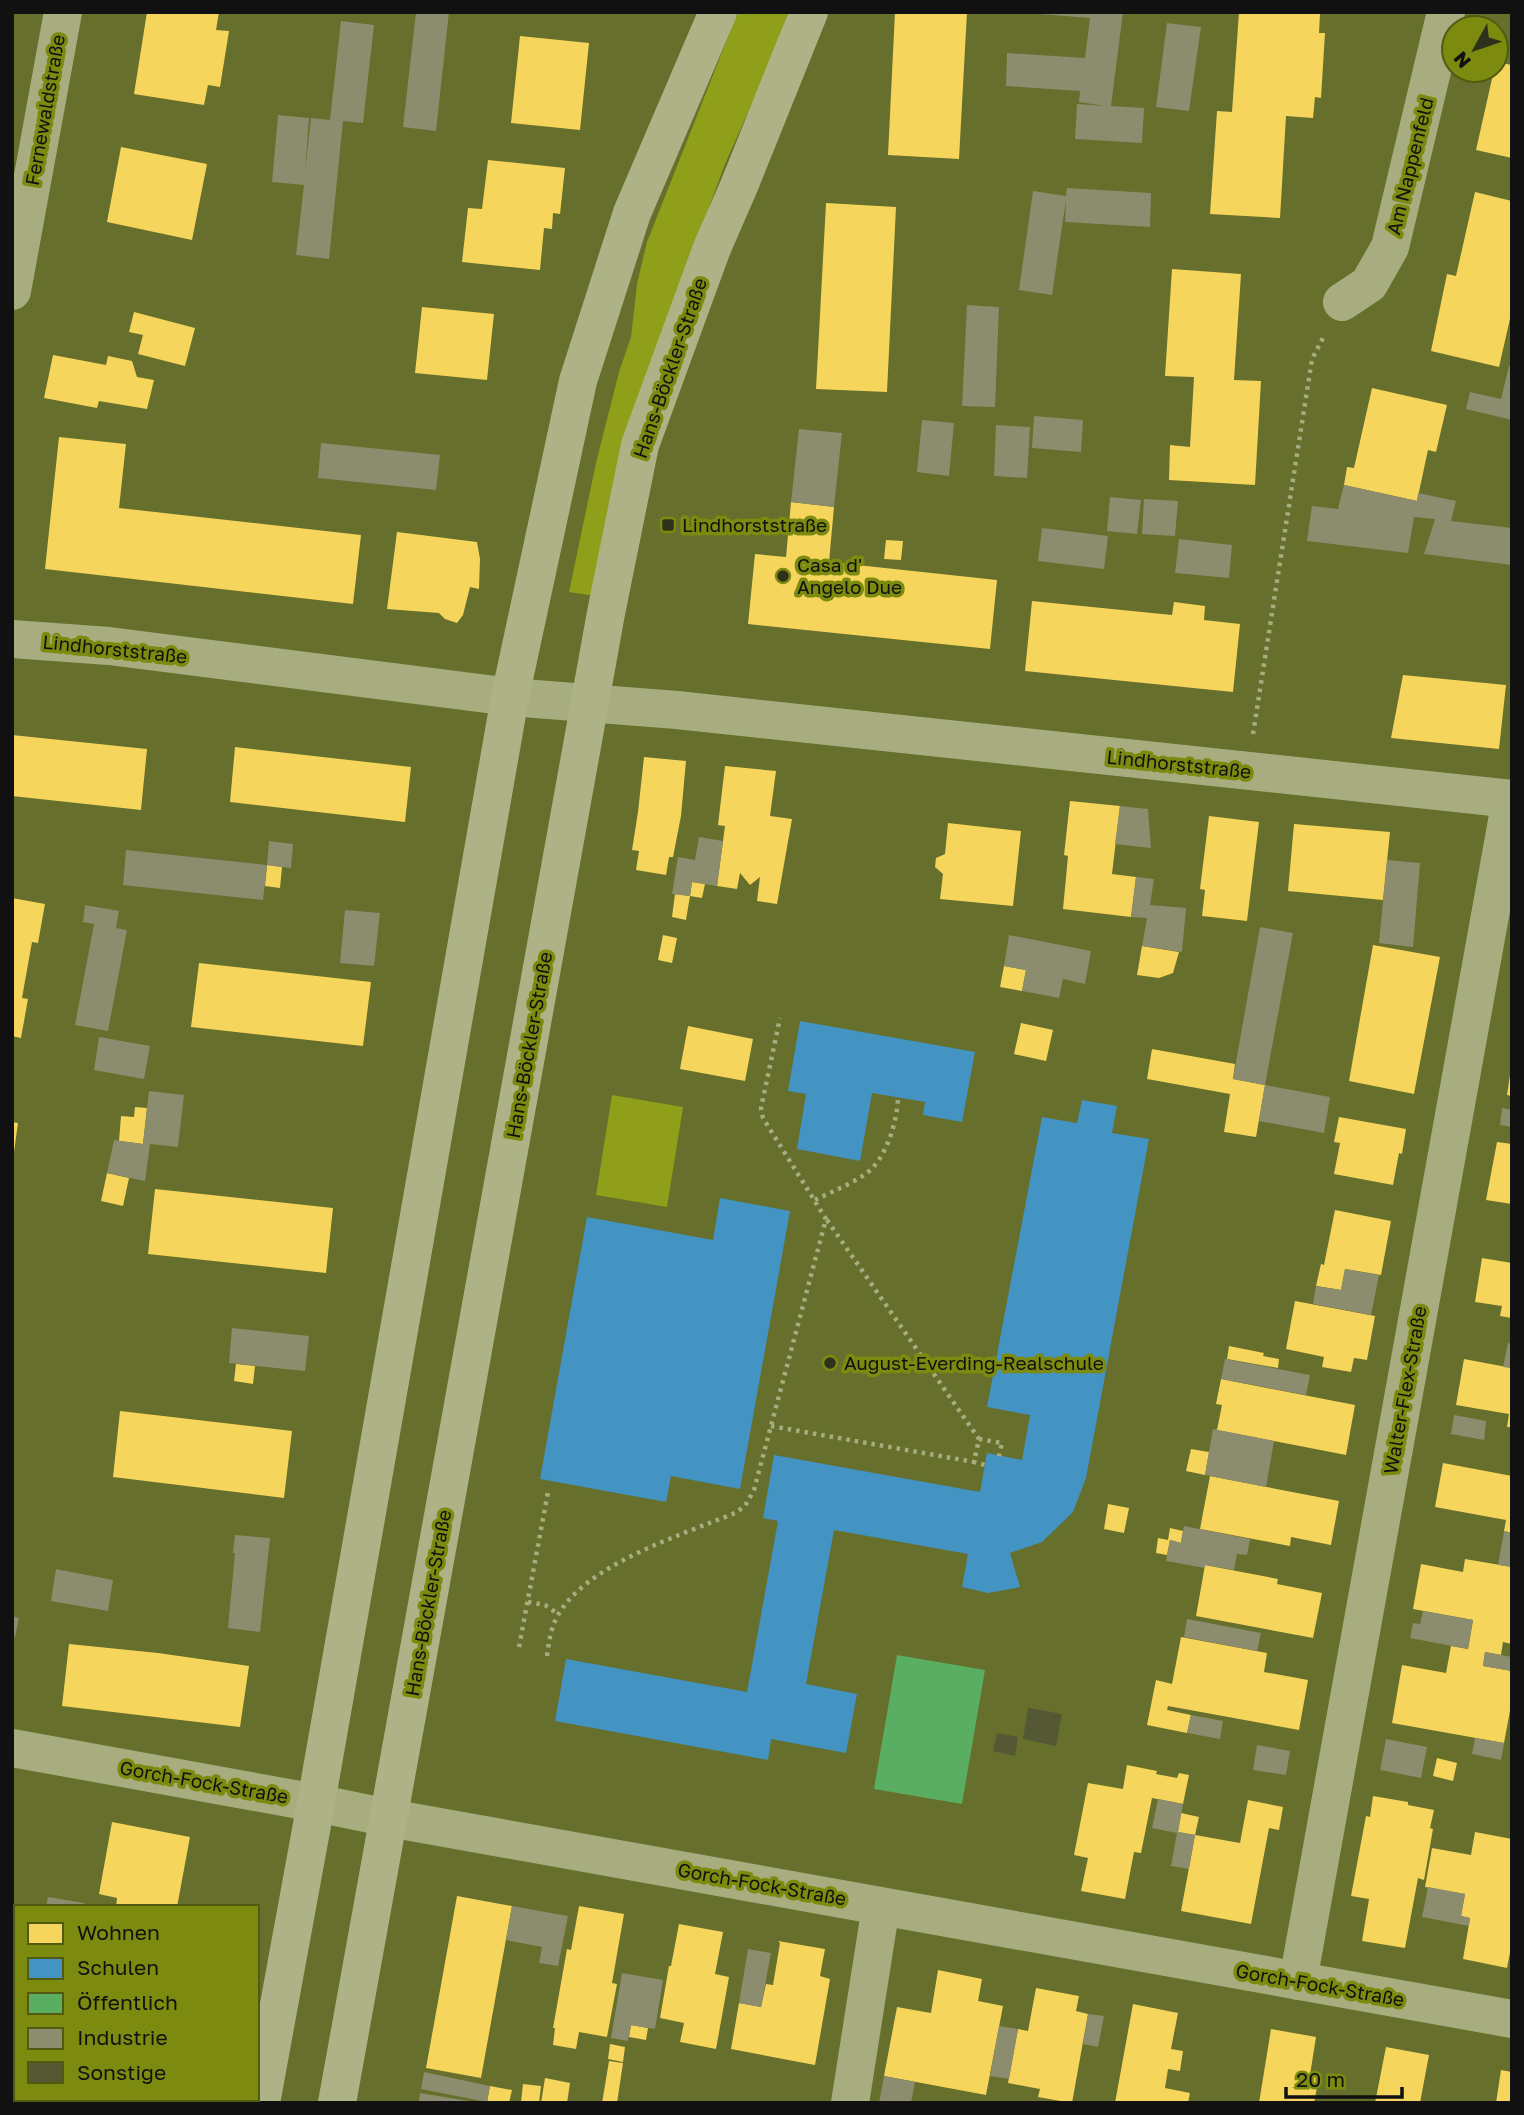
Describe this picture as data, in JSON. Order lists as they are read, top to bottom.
{
  "streets": {
    "main road": ["Hans-Böckler-Straße"],
    "street": [
      "Fernewaldstraße",
      "Am Nappenfeld",
      "Lindhorststraße",
      "Walter-Flex-Straße",
      "Gorch-Fock-Straße"
    ]
  },
  "crossings": [
    ["Hans-Böckler-Straße", "Lindhorststraße"],
    ["Hans-Böckler-Straße", "Gorch-Fock-Straße"],
    ["Lindhorststraße", "Walter-Flex-Straße"],
    ["Walter-Flex-Straße", "Gorch-Fock-Straße"]
  ],
  "places": {
    "transit": ["Lindhorststraße"],
    "other": ["Casa d' Angelo Due", "August-Everding-Realschule"]
  },
  "legend": [
    "Wohnen",
    "Schulen",
    "Öffentlich",
    "Industrie",
    "Sonstige"
  ],
  "scale_bar": "20 m",
  "north": "bottom left"
}
